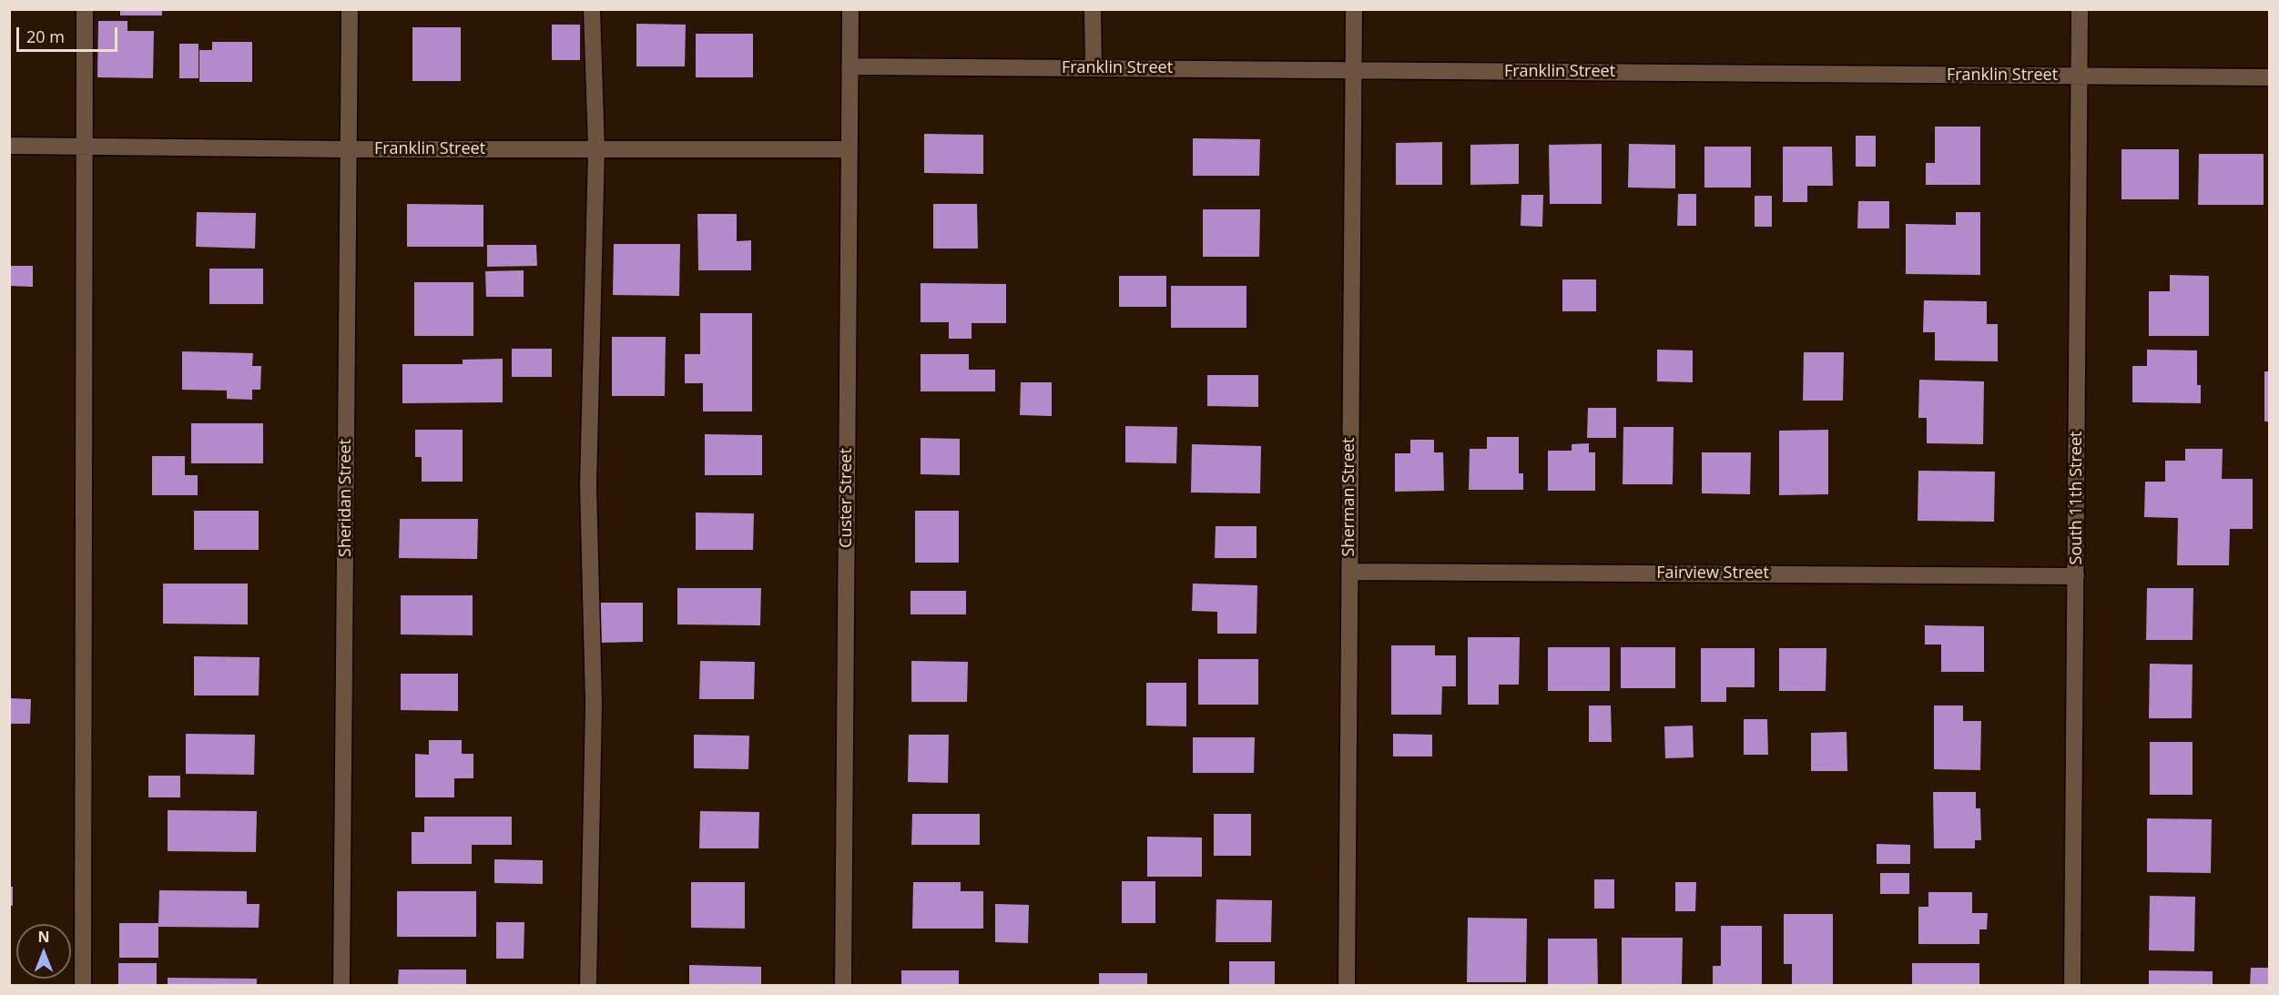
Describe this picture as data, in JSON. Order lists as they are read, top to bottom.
{
  "streets": {
    "street": [
      "Franklin Street",
      "Sherman Street",
      "Sheridan Street",
      "Custer Street",
      "South 11th Street",
      "Fairview Street"
    ]
  },
  "crossings": [
    ["Franklin Street", "Sherman Street"],
    ["Franklin Street", "Sheridan Street"],
    ["Franklin Street", "Custer Street"],
    ["Franklin Street", "South 11th Street"],
    ["Sherman Street", "Fairview Street"],
    ["South 11th Street", "Fairview Street"]
  ],
  "scale_bar": "20 m",
  "north": "top"
}
